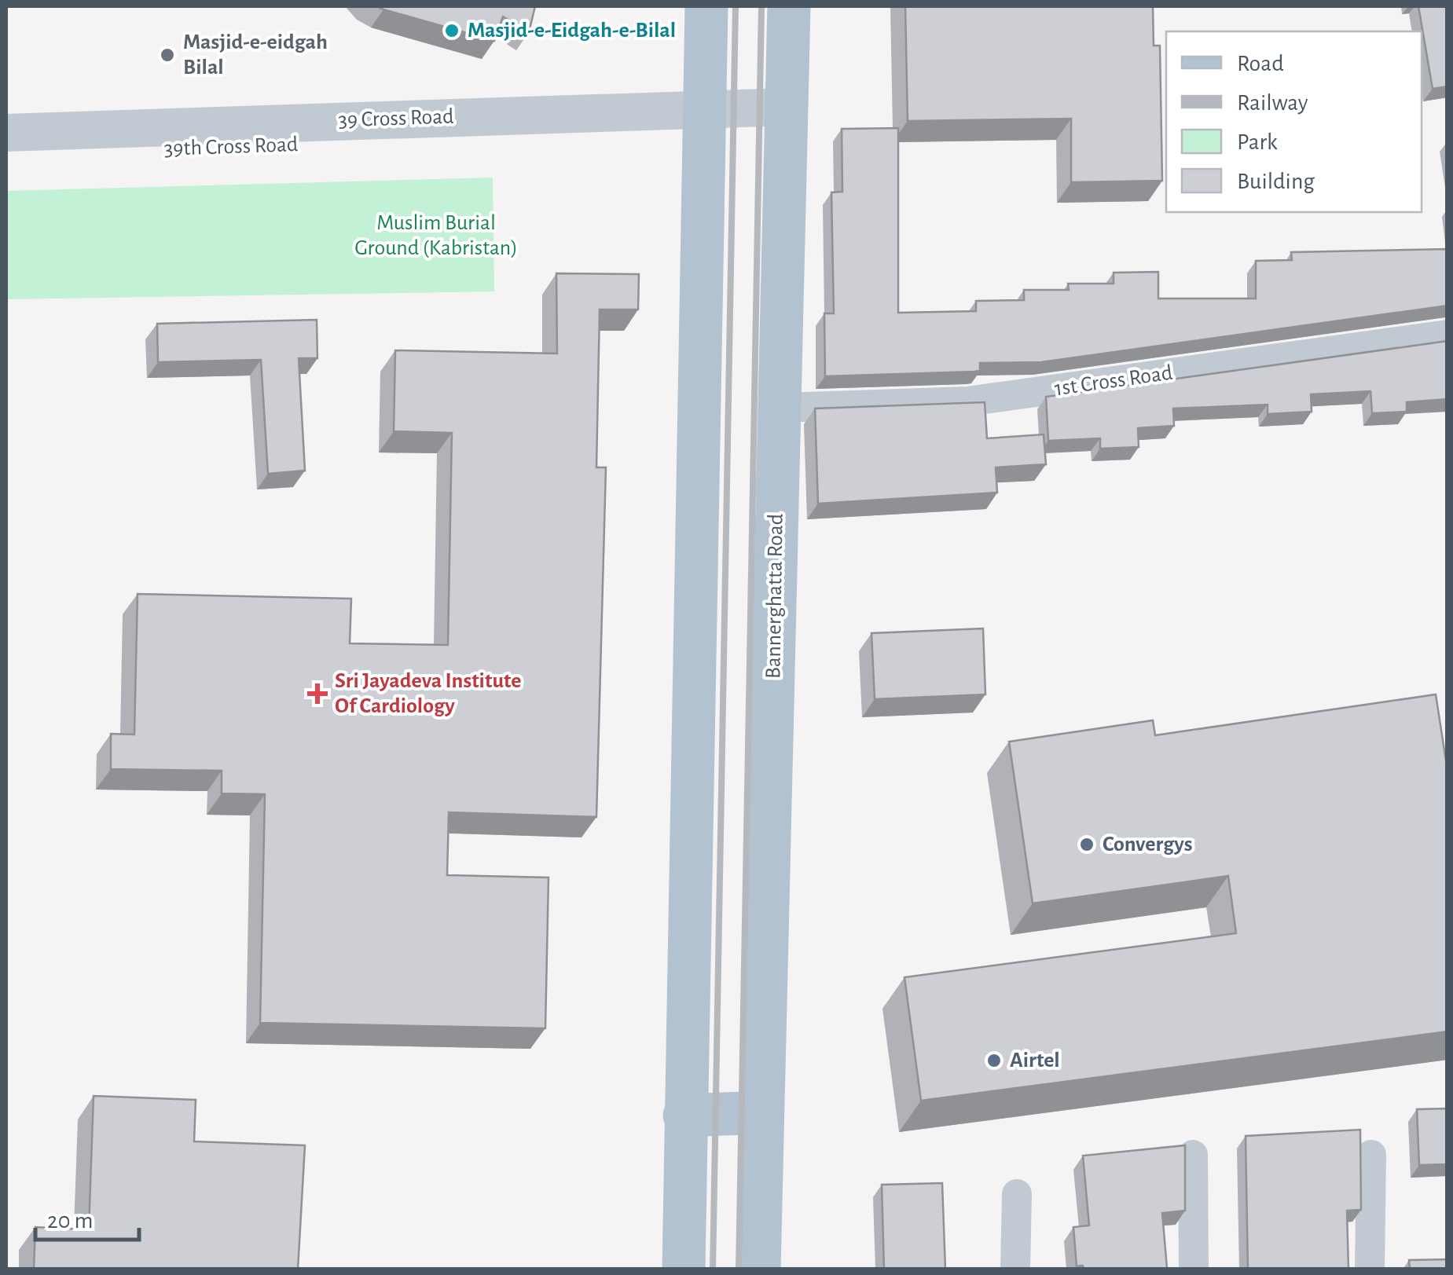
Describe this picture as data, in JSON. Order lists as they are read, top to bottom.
{
  "streets": {
    "main road": ["Bannerghatta Road"],
    "street": ["39th Cross Road", "1st Cross Road"]
  },
  "crossings": [
    ["39th Cross Road", "Bannerghatta Road"],
    ["1st Cross Road", "Bannerghatta Road"]
  ],
  "parks": ["Muslim Burial Ground (Kabristan)"],
  "places": {
    "other": [
      "Masjid-e-Eidgah-e-Bilal",
      "Masjid-e-eidgah Bilal",
      "Convergys",
      "Airtel"
    ],
    "health": ["Sri Jayadeva Institute Of Cardiology"]
  },
  "legend": [
    "Road",
    "Railway",
    "Park",
    "Building"
  ],
  "scale_bar": "20 m"
}
